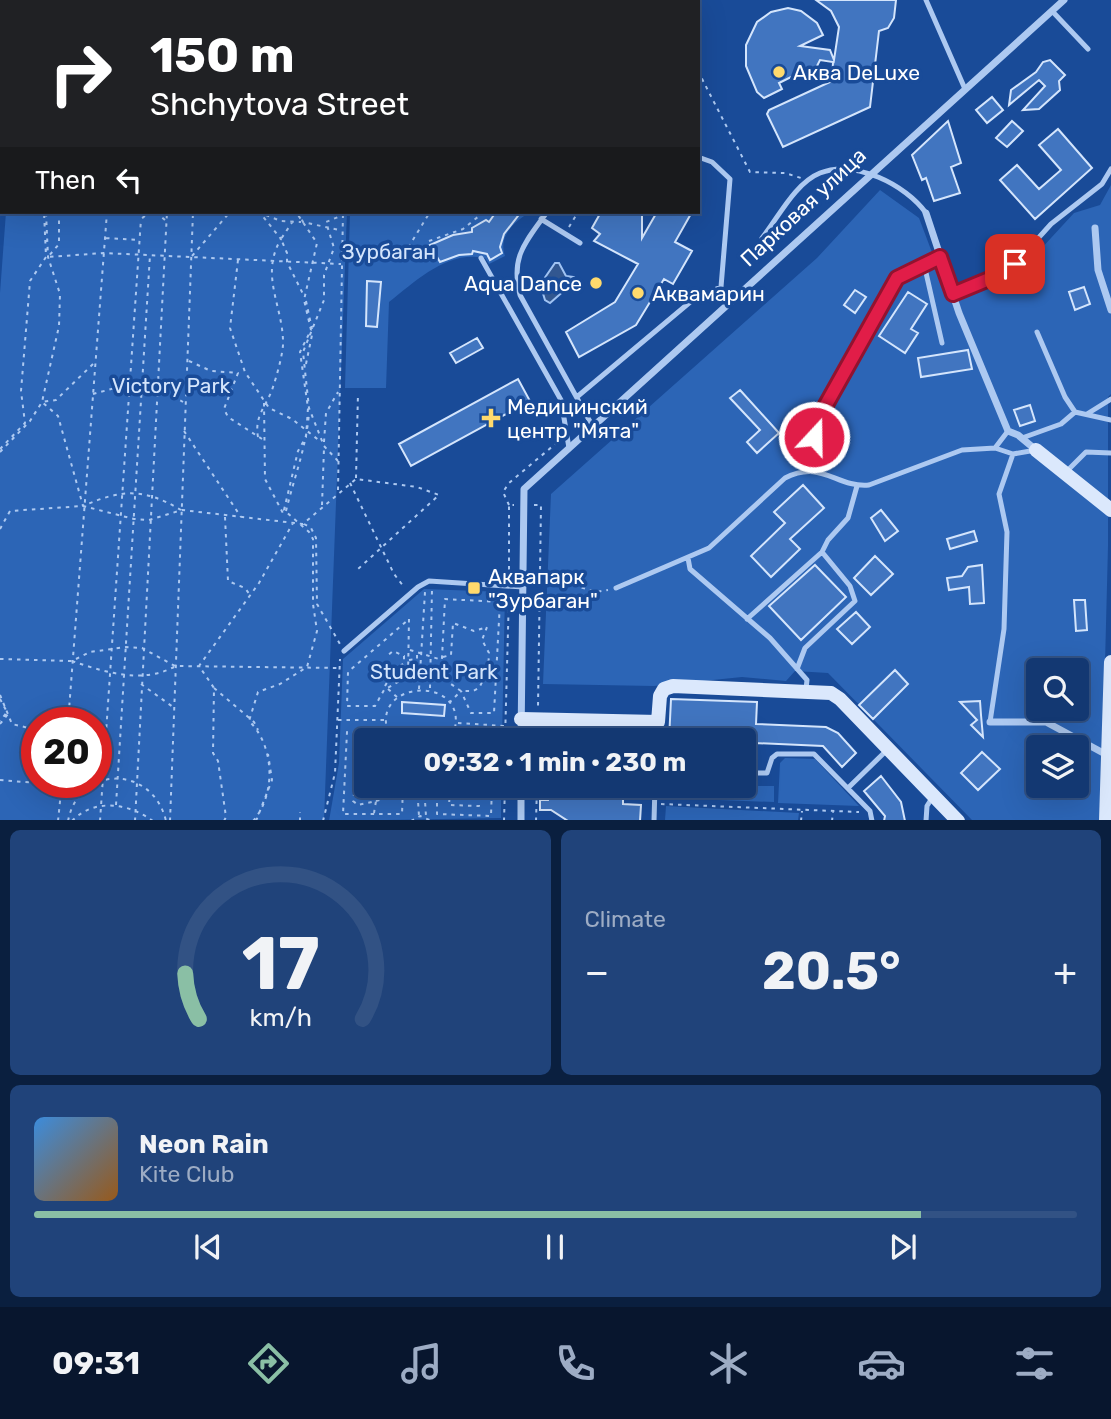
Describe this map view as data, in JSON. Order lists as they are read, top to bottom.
{
  "streets": {
    "street": ["Парковая улица"]
  },
  "parks": ["Зурбаган", "Victory Park", "Student Park"],
  "places": {
    "other": ["Аква DeLuxe", "Aqua Dance", "Аквамарин"],
    "health": ["Медицинский центр \"Мята\""],
    "transit": ["Аквапарк \"Зурбаган\""]
  },
  "page": {
    "turn": ["150 m", "Shchytova Street"],
    "then": "Then",
    "limit": "20",
    "trip": "09:32 · 1 min · 230 m",
    "tile": "Climate",
    "heat": ["−", "20.5°", "+"],
    "song": ["Neon Rain", "Kite Club"],
    "tabs": "09:31",
    "gauge": ["17", "km/h"]
  }
}
